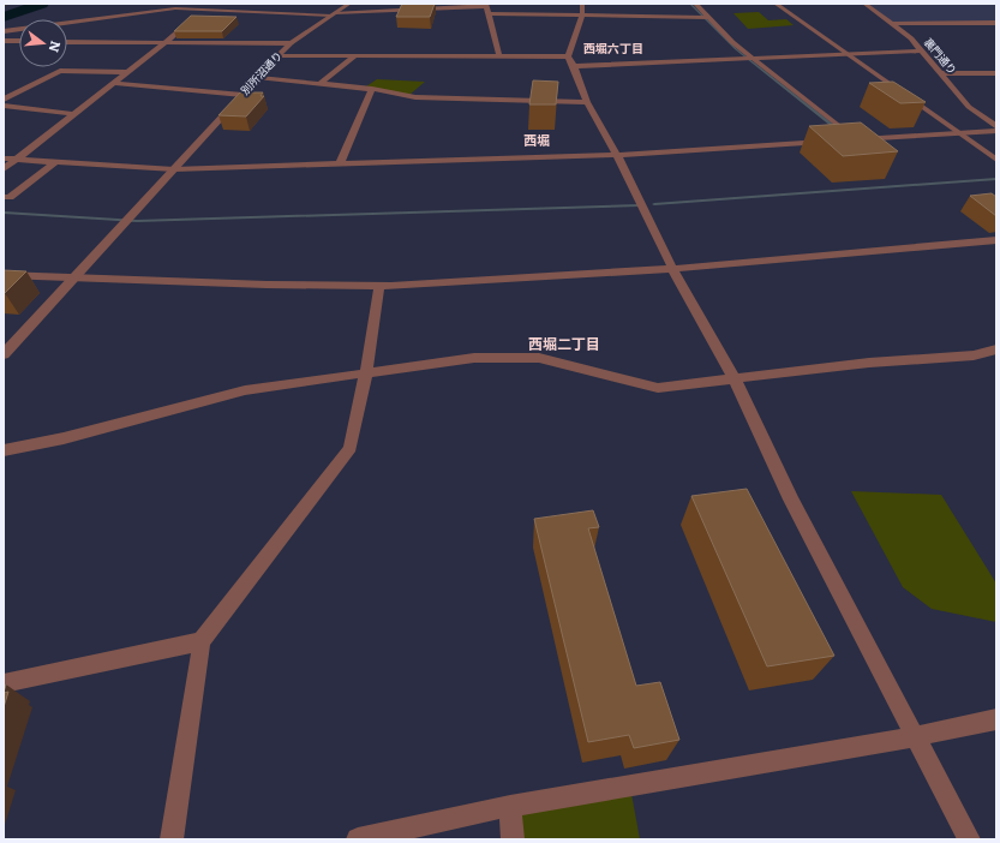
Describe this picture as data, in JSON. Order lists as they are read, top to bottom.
{
  "streets": {
    "street": ["裏門通り", "別所沼通り"]
  },
  "districts": ["西堀六丁目", "西堀", "西堀二丁目"],
  "north": "right"
}
